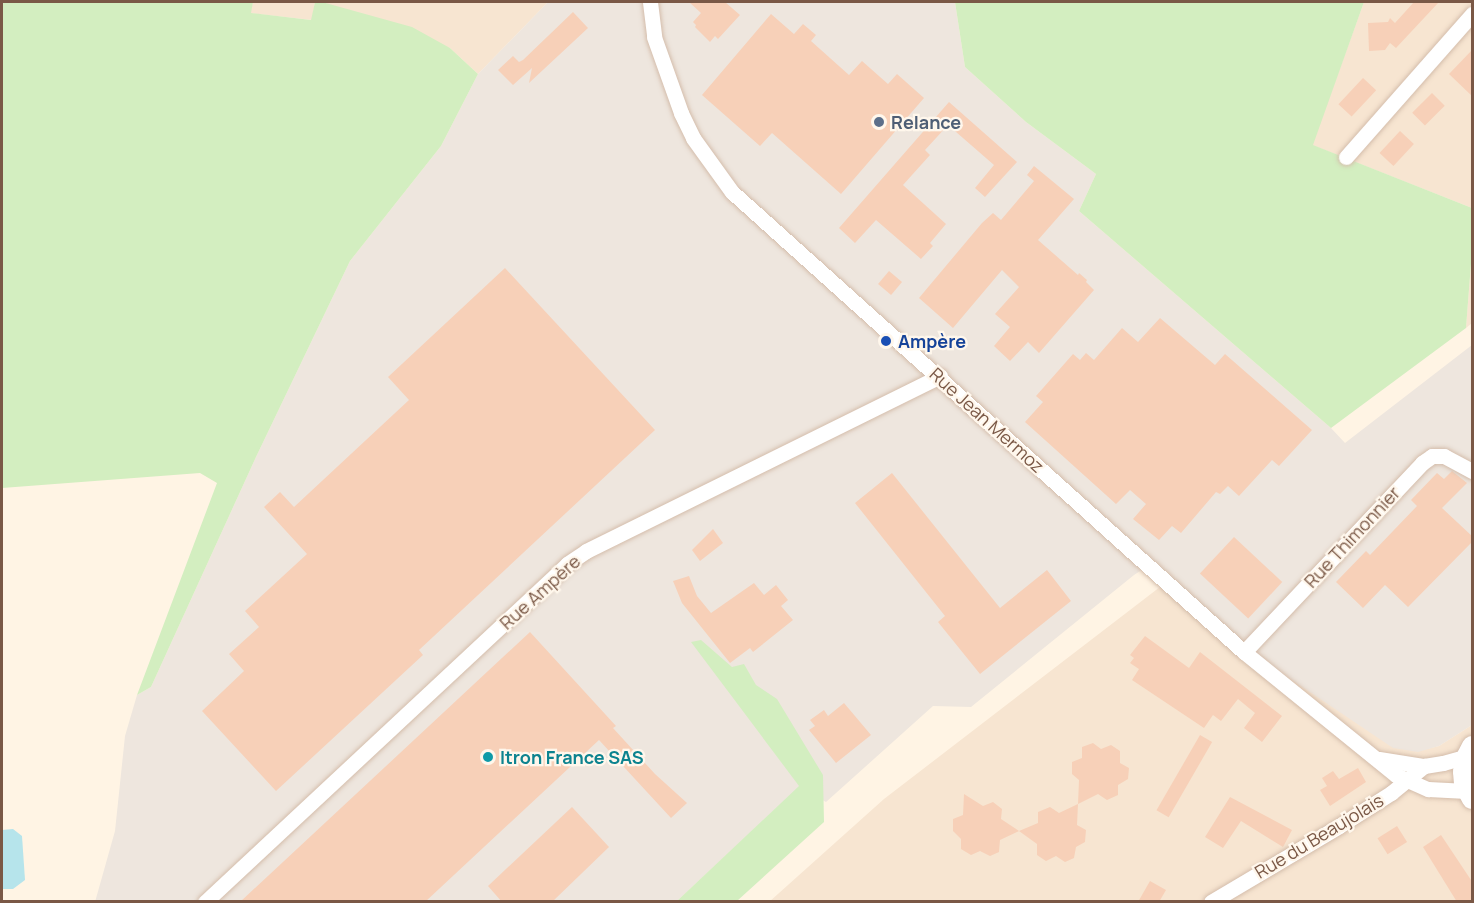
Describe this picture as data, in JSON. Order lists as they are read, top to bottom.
{
  "streets": {
    "street": [
      "Rue Jean Mermoz",
      "Rue Thimonnier",
      "Rue Ampère",
      "Rue du Beaujolais"
    ]
  },
  "crossings": [
    ["Rue Jean Mermoz", "Rue Thimonnier"],
    ["Rue Jean Mermoz", "Rue Ampère"],
    ["Rue Jean Mermoz", "Rue du Beaujolais"]
  ],
  "places": ["Relance", "Ampère", "Itron France SAS"]
}
